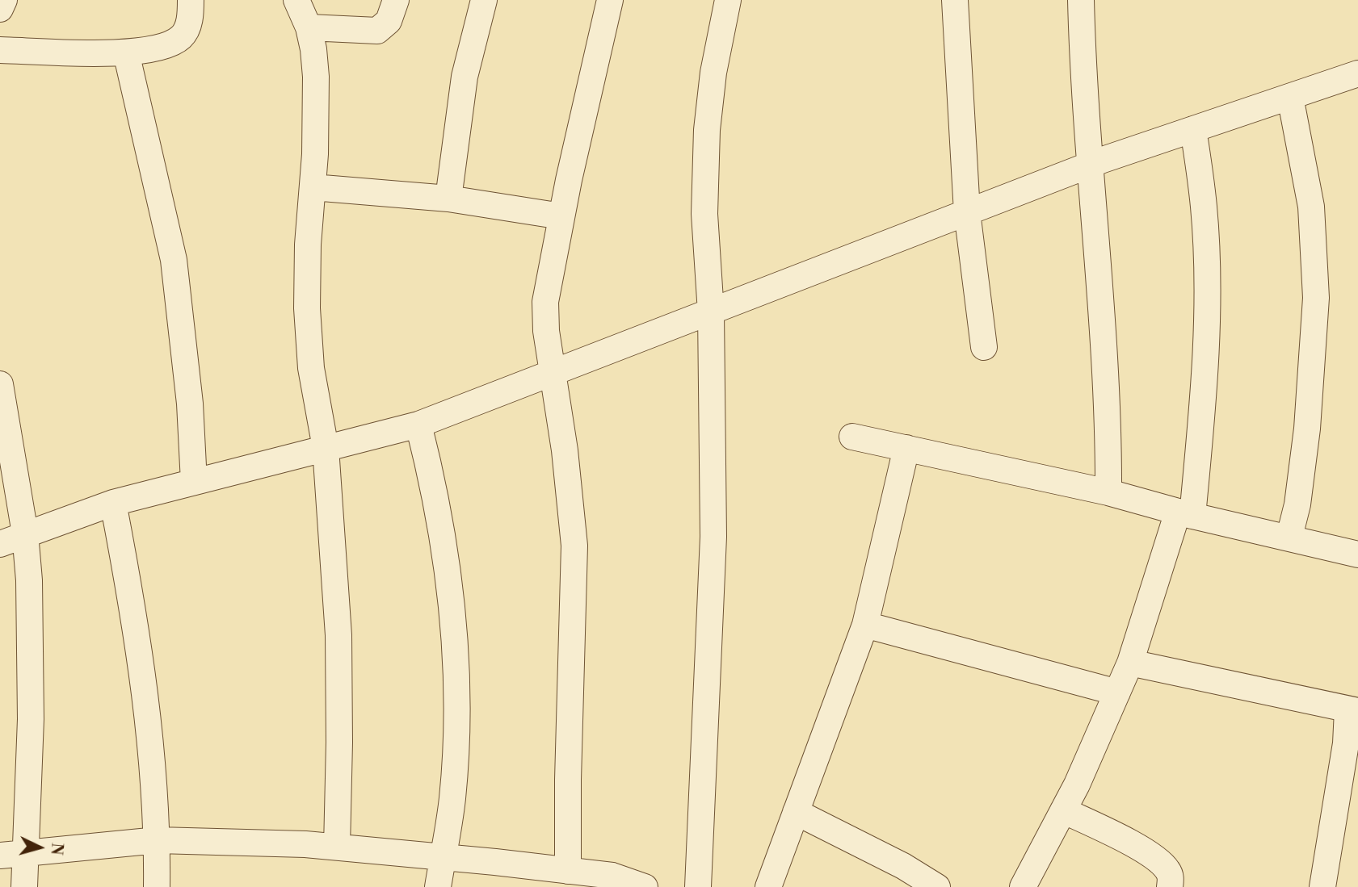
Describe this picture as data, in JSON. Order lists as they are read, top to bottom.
{
  "north": "right"
}
